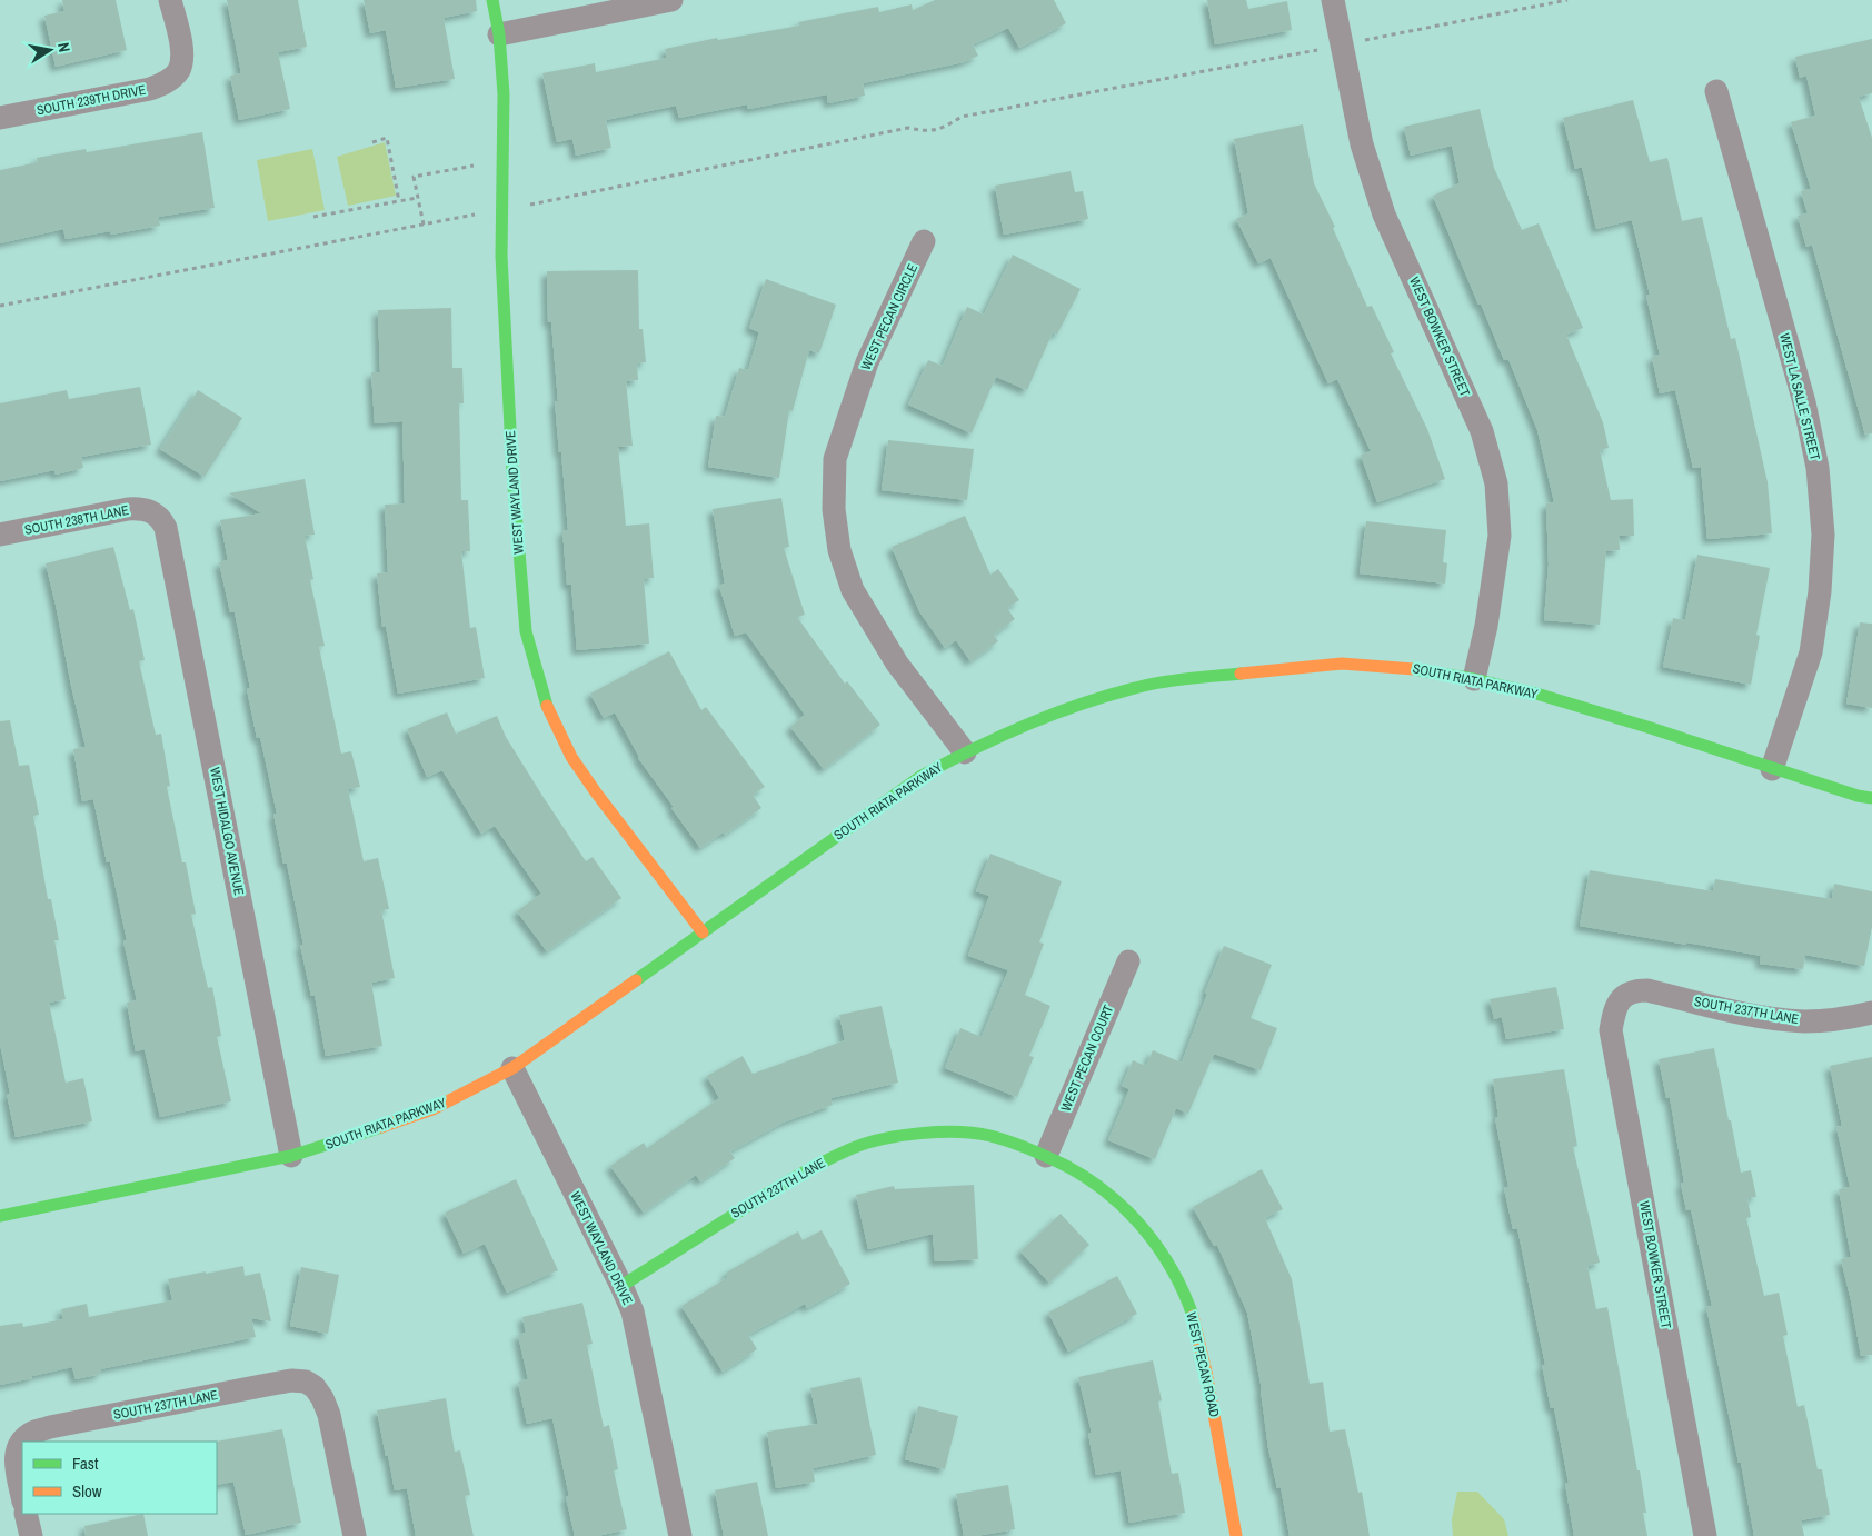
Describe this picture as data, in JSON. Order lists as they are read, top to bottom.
{
  "streets": {
    "street": [
      "SOUTH 239TH DRIVE",
      "WEST PECAN CIRCLE",
      "WEST BOWKER STREET",
      "WEST LA SALLE STREET",
      "WEST WAYLAND DRIVE",
      "SOUTH 238TH LANE",
      "SOUTH RIATA PARKWAY",
      "WEST HIDALGO AVENUE",
      "SOUTH 237TH LANE",
      "WEST PECAN COURT",
      "WEST PECAN ROAD"
    ]
  },
  "crossings": [
    ["WEST PECAN CIRCLE", "SOUTH RIATA PARKWAY"],
    ["WEST BOWKER STREET", "SOUTH RIATA PARKWAY"],
    ["WEST BOWKER STREET", "SOUTH 237TH LANE"],
    ["WEST LA SALLE STREET", "SOUTH RIATA PARKWAY"],
    ["WEST WAYLAND DRIVE", "SOUTH RIATA PARKWAY"],
    ["WEST WAYLAND DRIVE", "SOUTH 237TH LANE"],
    ["SOUTH 238TH LANE", "WEST HIDALGO AVENUE"],
    ["SOUTH RIATA PARKWAY", "WEST HIDALGO AVENUE"],
    ["SOUTH 237TH LANE", "WEST PECAN COURT"],
    ["SOUTH 237TH LANE", "WEST PECAN ROAD"],
    ["WEST PECAN COURT", "WEST PECAN ROAD"]
  ],
  "legend": ["Fast", "Slow"],
  "north": "right"
}
